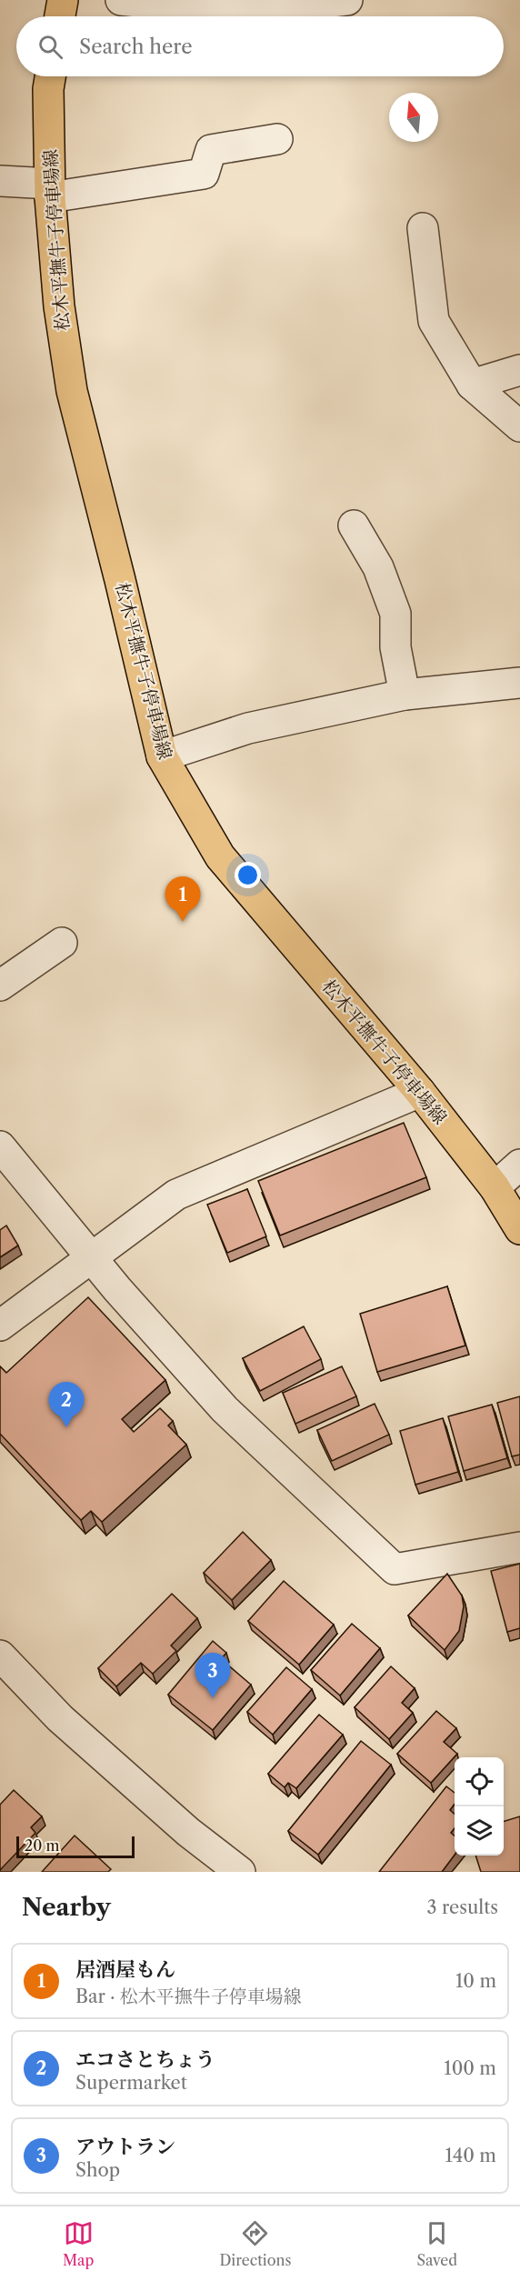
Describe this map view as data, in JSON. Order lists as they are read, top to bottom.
{
  "streets": {
    "main road": ["松木平撫牛子停車場線"]
  },
  "scale_bar": "20 m",
  "north": "top",
  "page": {
    "search": "Search here",
    "pins": ["1", "2", "3"],
    "scale": "20 m",
    "heading": ["Nearby", "3 results"],
    "list": [
      {
        "mark": "1",
        "name": "居酒屋もん",
        "note": "Bar · 松木平撫牛子停車場線",
        "value": "10 m"
      },
      {
        "mark": "2",
        "name": "エコさとちょう",
        "note": "Supermarket",
        "value": "100 m"
      },
      {
        "mark": "3",
        "name": "アウトラン",
        "note": "Shop",
        "value": "140 m"
      }
    ],
    "nav": ["Map", "Directions", "Saved"]
  }
}
